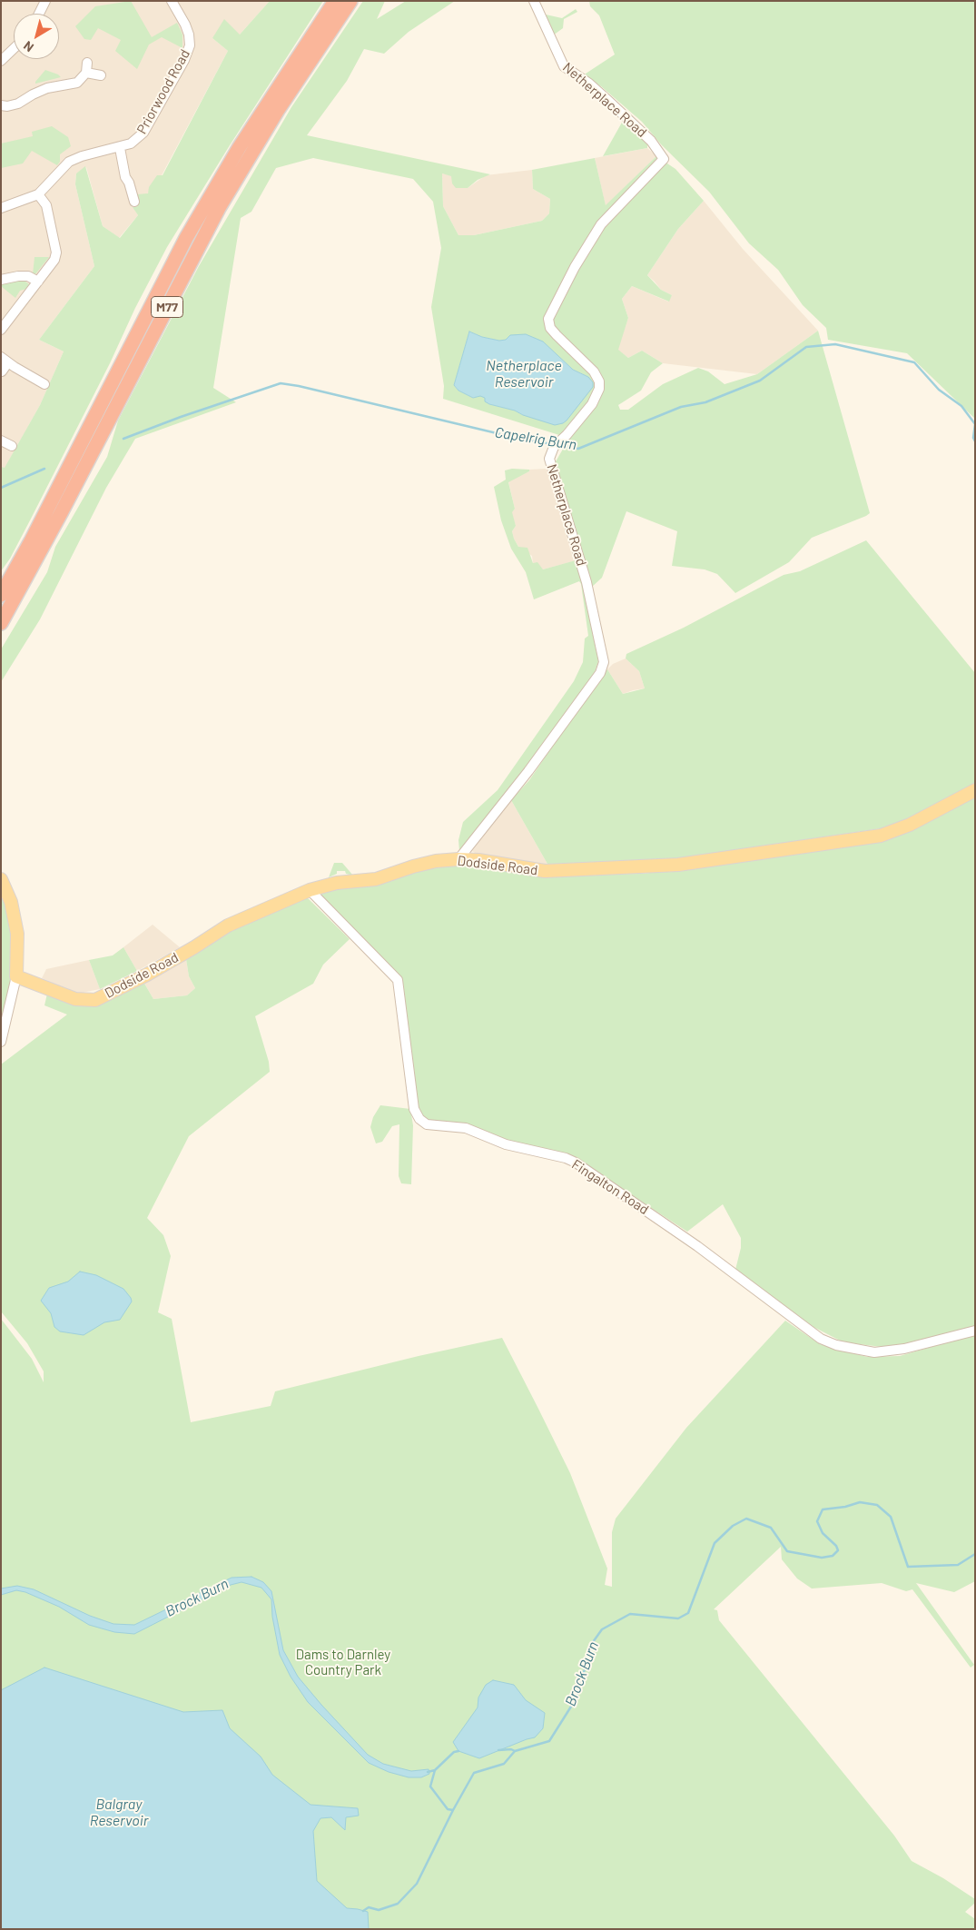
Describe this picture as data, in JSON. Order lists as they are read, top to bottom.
{
  "streets": {
    "highway": ["M77"],
    "main road": ["Dodside Road"],
    "street": ["Priorwood Road", "Netherplace Road", "Fingalton Road"]
  },
  "crossings": [
    ["Netherplace Road", "Dodside Road"],
    ["Dodside Road", "Fingalton Road"]
  ],
  "water": [
    "Netherplace Reservoir",
    "Capelrig Burn",
    "Brock Burn",
    "Balgray Reservoir"
  ],
  "parks": ["Dams to Darnley Country Park"],
  "north": "bottom left"
}
